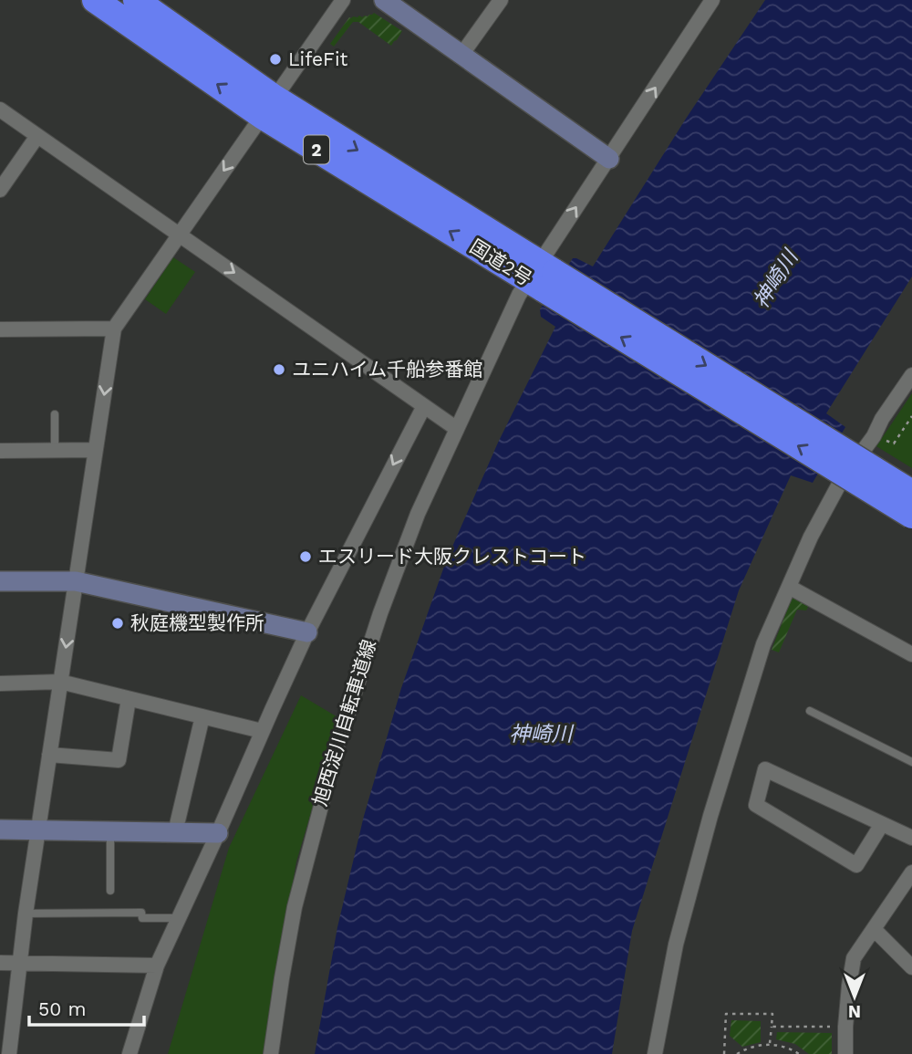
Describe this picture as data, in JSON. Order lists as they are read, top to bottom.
{
  "streets": {
    "highway": ["2", "国道2号"]
  },
  "water": ["神崎川"],
  "places": [
    "LifeFit",
    "ユニハイム千船参番館",
    "エスリード大阪クレストコート",
    "秋庭機型製作所"
  ],
  "scale_bar": "50 m",
  "north": "bottom"
}
